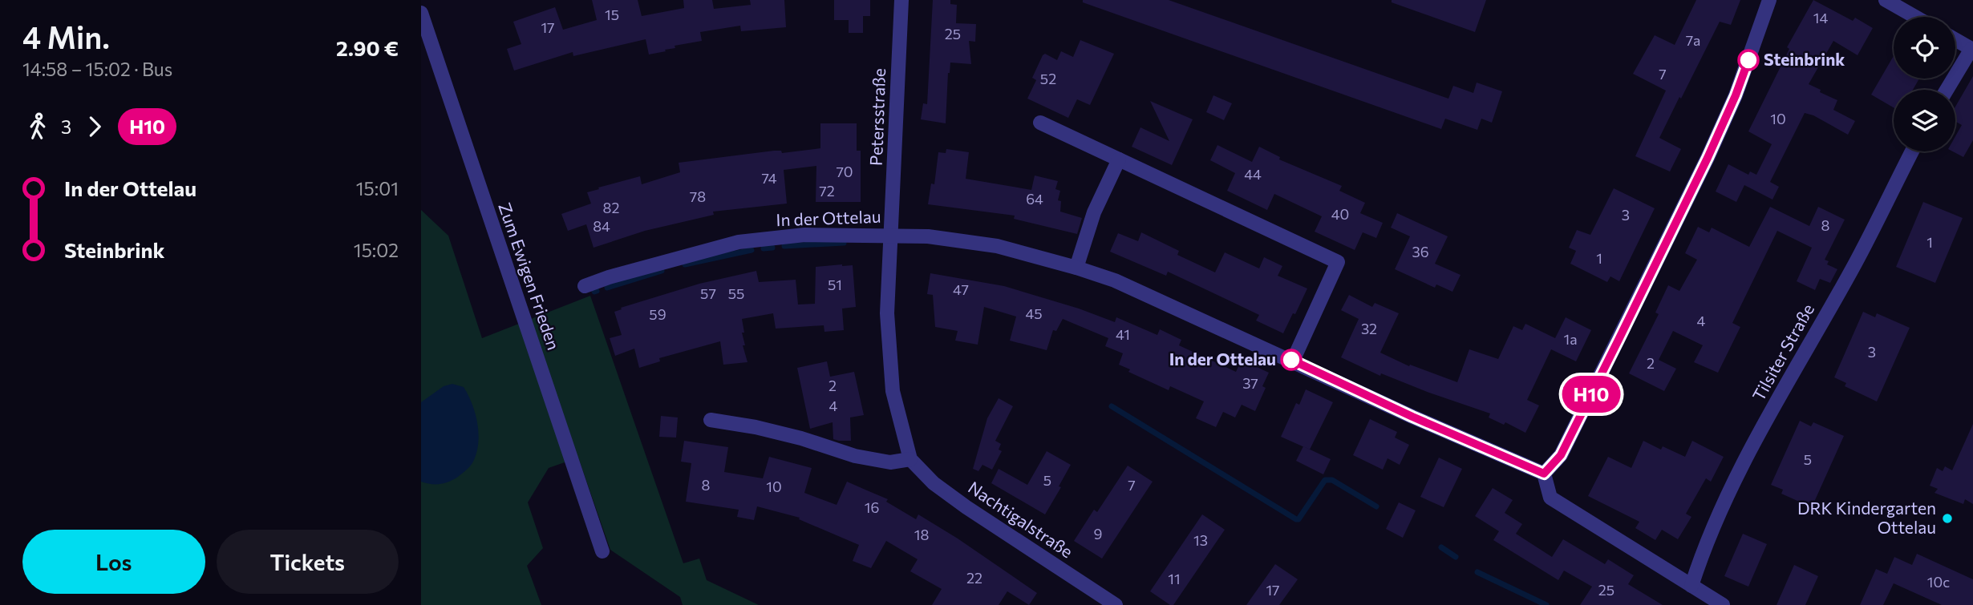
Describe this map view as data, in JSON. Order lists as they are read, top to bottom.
{
  "streets": {
    "street": [
      "Petersstraße",
      "In der Ottelau",
      "Zum Ewigen Frieden",
      "Tilsiter Straße",
      "Nachtigalstraße"
    ]
  },
  "crossings": [
    ["Petersstraße", "In der Ottelau"],
    ["Petersstraße", "Nachtigalstraße"],
    ["In der Ottelau", "Nachtigalstraße"]
  ],
  "places": ["Steinbrink", "In der Ottelau", "DRK Kindergarten Ottelau"],
  "lines": ["bus line H10"],
  "house_numbers": [
    "15",
    "14",
    "17",
    "25",
    "7a",
    "7",
    "52",
    "10",
    "70",
    "44",
    "74",
    "72",
    "78",
    "64",
    "82",
    "40",
    "3",
    "8",
    "84",
    "1",
    "36",
    "1",
    "51",
    "47",
    "57",
    "55",
    "45",
    "59",
    "4",
    "32",
    "41",
    "1a",
    "3",
    "2",
    "37",
    "2",
    "4",
    "5",
    "5",
    "8",
    "7",
    "10",
    "16",
    "9",
    "18",
    "13",
    "22",
    "11",
    "10c",
    "17",
    "25"
  ],
  "page": {
    "heading": ["4 Min.", "14:58 – 15:02 · Bus", "2.90 €"],
    "on_map": "H10",
    "legs": ["3", "H10"],
    "list": [
      {
        "name": "In der Ottelau",
        "value": "15:01"
      },
      {
        "name": "Steinbrink",
        "value": "15:02"
      }
    ],
    "buttons": ["Los", "Tickets"]
  }
}
